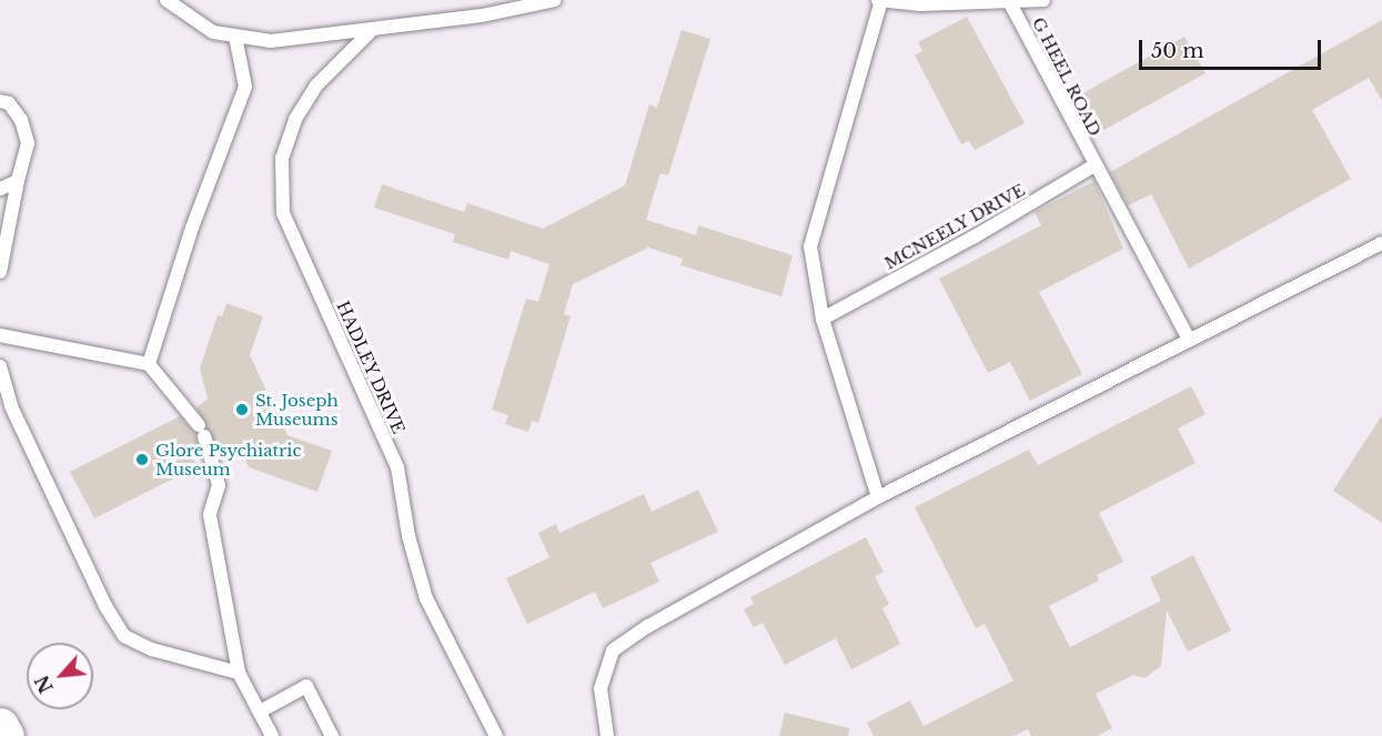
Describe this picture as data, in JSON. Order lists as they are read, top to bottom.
{
  "streets": {
    "lane": ["G HEEL ROAD", "MCNEELY DRIVE", "HADLEY DRIVE"]
  },
  "crossings": [
    ["G HEEL ROAD", "MCNEELY DRIVE"]
  ],
  "places": ["St. Joseph Museums", "Glore Psychiatric Museum"],
  "scale_bar": "50 m",
  "north": "bottom left"
}
